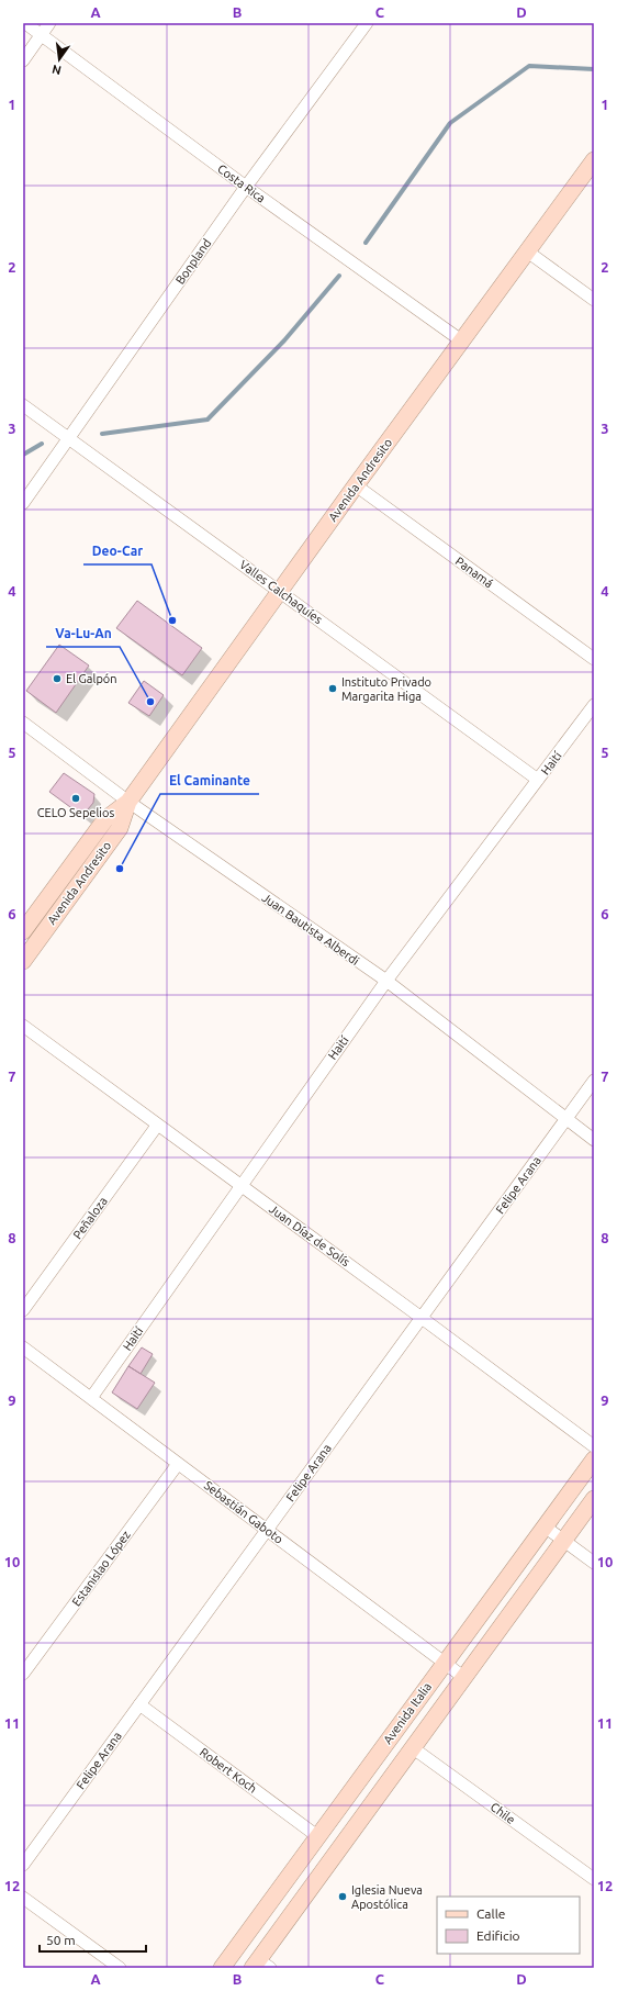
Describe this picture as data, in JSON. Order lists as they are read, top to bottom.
{
  "streets": {
    "main road": ["Avenida Andresito", "Avenida Italia"],
    "street": [
      "Costa Rica",
      "Bonpland",
      "Panamá",
      "Valles Calchaquíes",
      "Haití",
      "Juan Bautista Alberdi",
      "Felipe Arana",
      "Peñaloza",
      "Juan Díaz de Solís",
      "Sebastián Gaboto",
      "Estanislao López",
      "Robert Koch",
      "Chile"
    ]
  },
  "crossings": [
    ["Costa Rica", "Bonpland"],
    ["Costa Rica", "Avenida Andresito"],
    ["Bonpland", "Valles Calchaquíes"],
    ["Avenida Andresito", "Panamá"],
    ["Avenida Andresito", "Valles Calchaquíes"],
    ["Avenida Andresito", "Juan Bautista Alberdi"],
    ["Valles Calchaquíes", "Haití"],
    ["Haití", "Juan Bautista Alberdi"],
    ["Haití", "Juan Díaz de Solís"],
    ["Haití", "Sebastián Gaboto"],
    ["Juan Bautista Alberdi", "Felipe Arana"],
    ["Felipe Arana", "Juan Díaz de Solís"],
    ["Felipe Arana", "Sebastián Gaboto"],
    ["Felipe Arana", "Robert Koch"],
    ["Peñaloza", "Juan Díaz de Solís"],
    ["Sebastián Gaboto", "Estanislao López"],
    ["Sebastián Gaboto", "Avenida Italia"],
    ["Avenida Italia", "Robert Koch"],
    ["Avenida Italia", "Chile"]
  ],
  "places": [
    "Deo-Car",
    "El Galpón",
    "Instituto Privado Margarita Higa",
    "Va-Lu-An",
    "CELO Sepelios",
    "El Caminante",
    "Iglesia Nueva Apostólica"
  ],
  "legend": ["Calle", "Edificio"],
  "scale_bar": "50 m",
  "north": "bottom",
  "grid": {
    "columns": [
      "A",
      "B",
      "C",
      "D"
    ],
    "rows": [
      "1",
      "2",
      "3",
      "4",
      "5",
      "6",
      "7",
      "8",
      "9",
      "10",
      "11",
      "12"
    ]
  }
}
